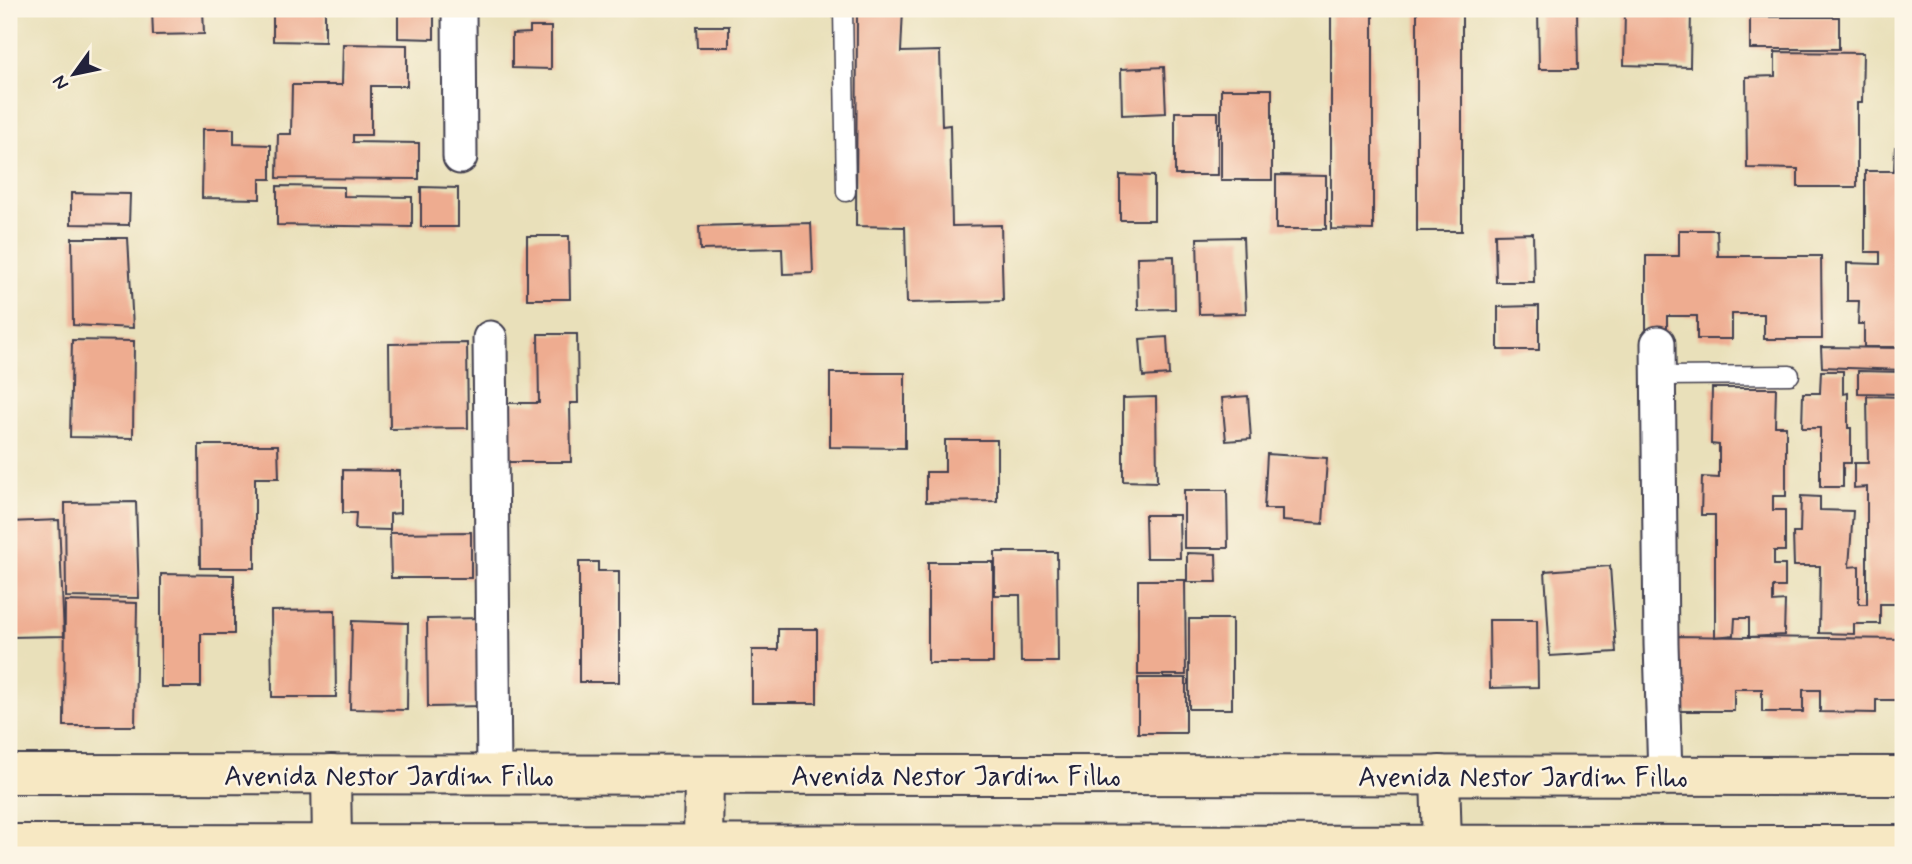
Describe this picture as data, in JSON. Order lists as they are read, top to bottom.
{
  "streets": {
    "main road": ["Avenida Nestor Jardim Filho"]
  },
  "north": "bottom left"
}
